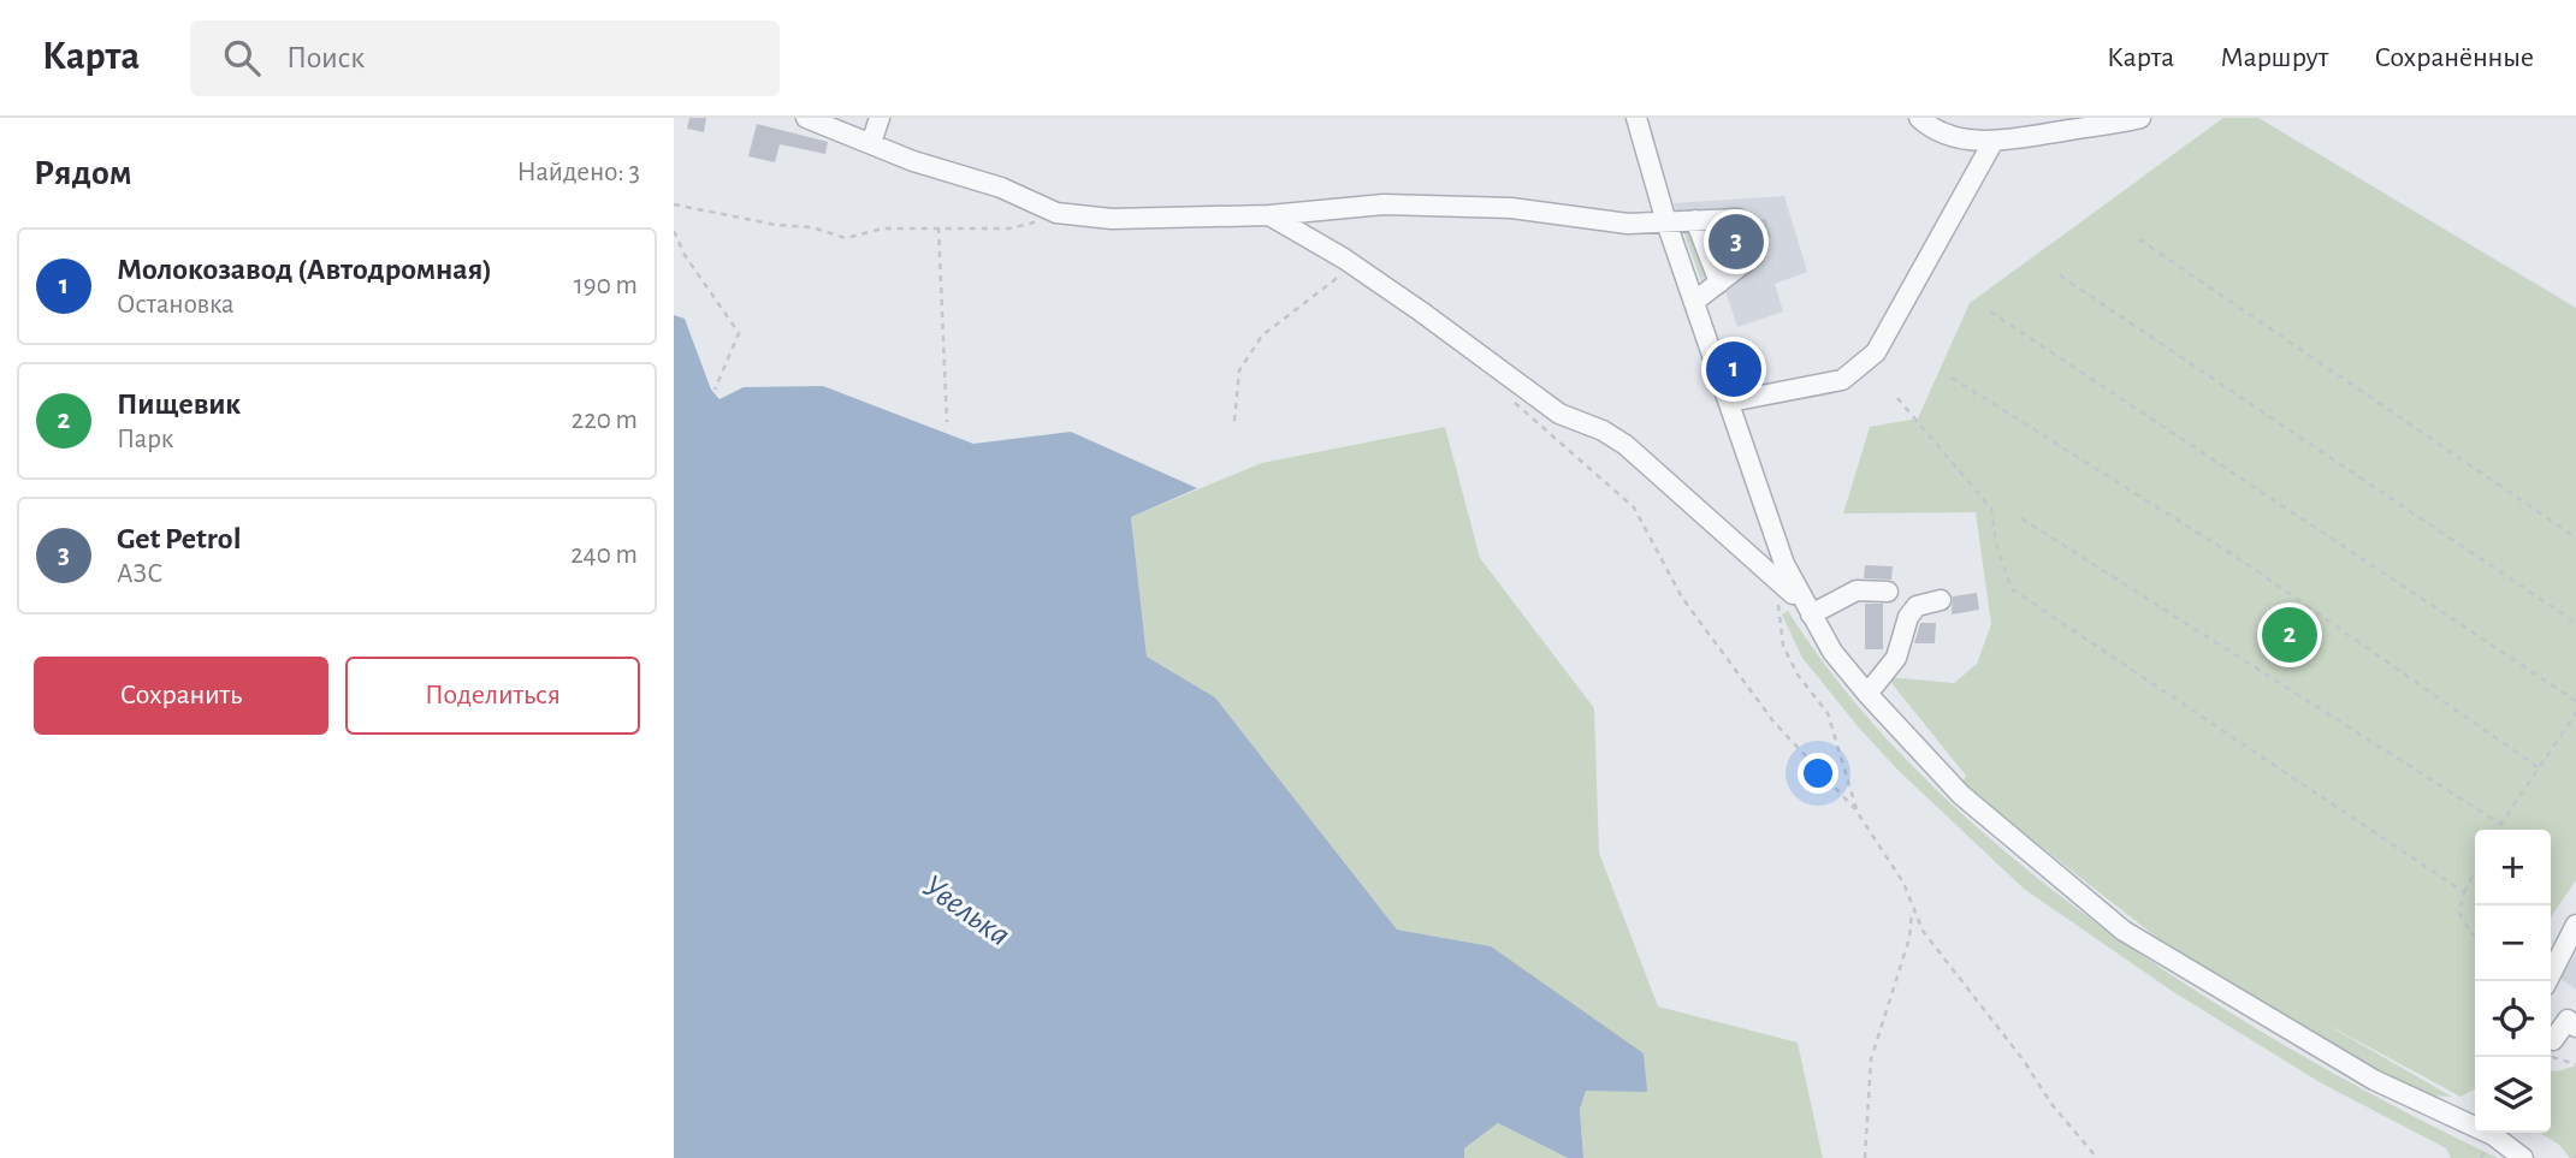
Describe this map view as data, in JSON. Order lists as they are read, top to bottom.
{
  "water": ["Увелька"],
  "page": {
    "header": "Карта",
    "search": "Поиск",
    "nav": ["Карта", "Маршрут", "Сохранённые"],
    "heading": ["Рядом", "Найдено: 3"],
    "pins": ["3", "1", "2"],
    "list": [
      {
        "mark": "1",
        "name": "Молокозавод (Автодромная)",
        "note": "Остановка",
        "value": "190 m"
      },
      {
        "mark": "2",
        "name": "Пищевик",
        "note": "Парк",
        "value": "220 m"
      },
      {
        "mark": "3",
        "name": "Get Petrol",
        "note": "АЗС",
        "value": "240 m"
      }
    ],
    "buttons": ["Сохранить", "Поделиться"],
    "map_buttons": ["+", "−"]
  }
}
